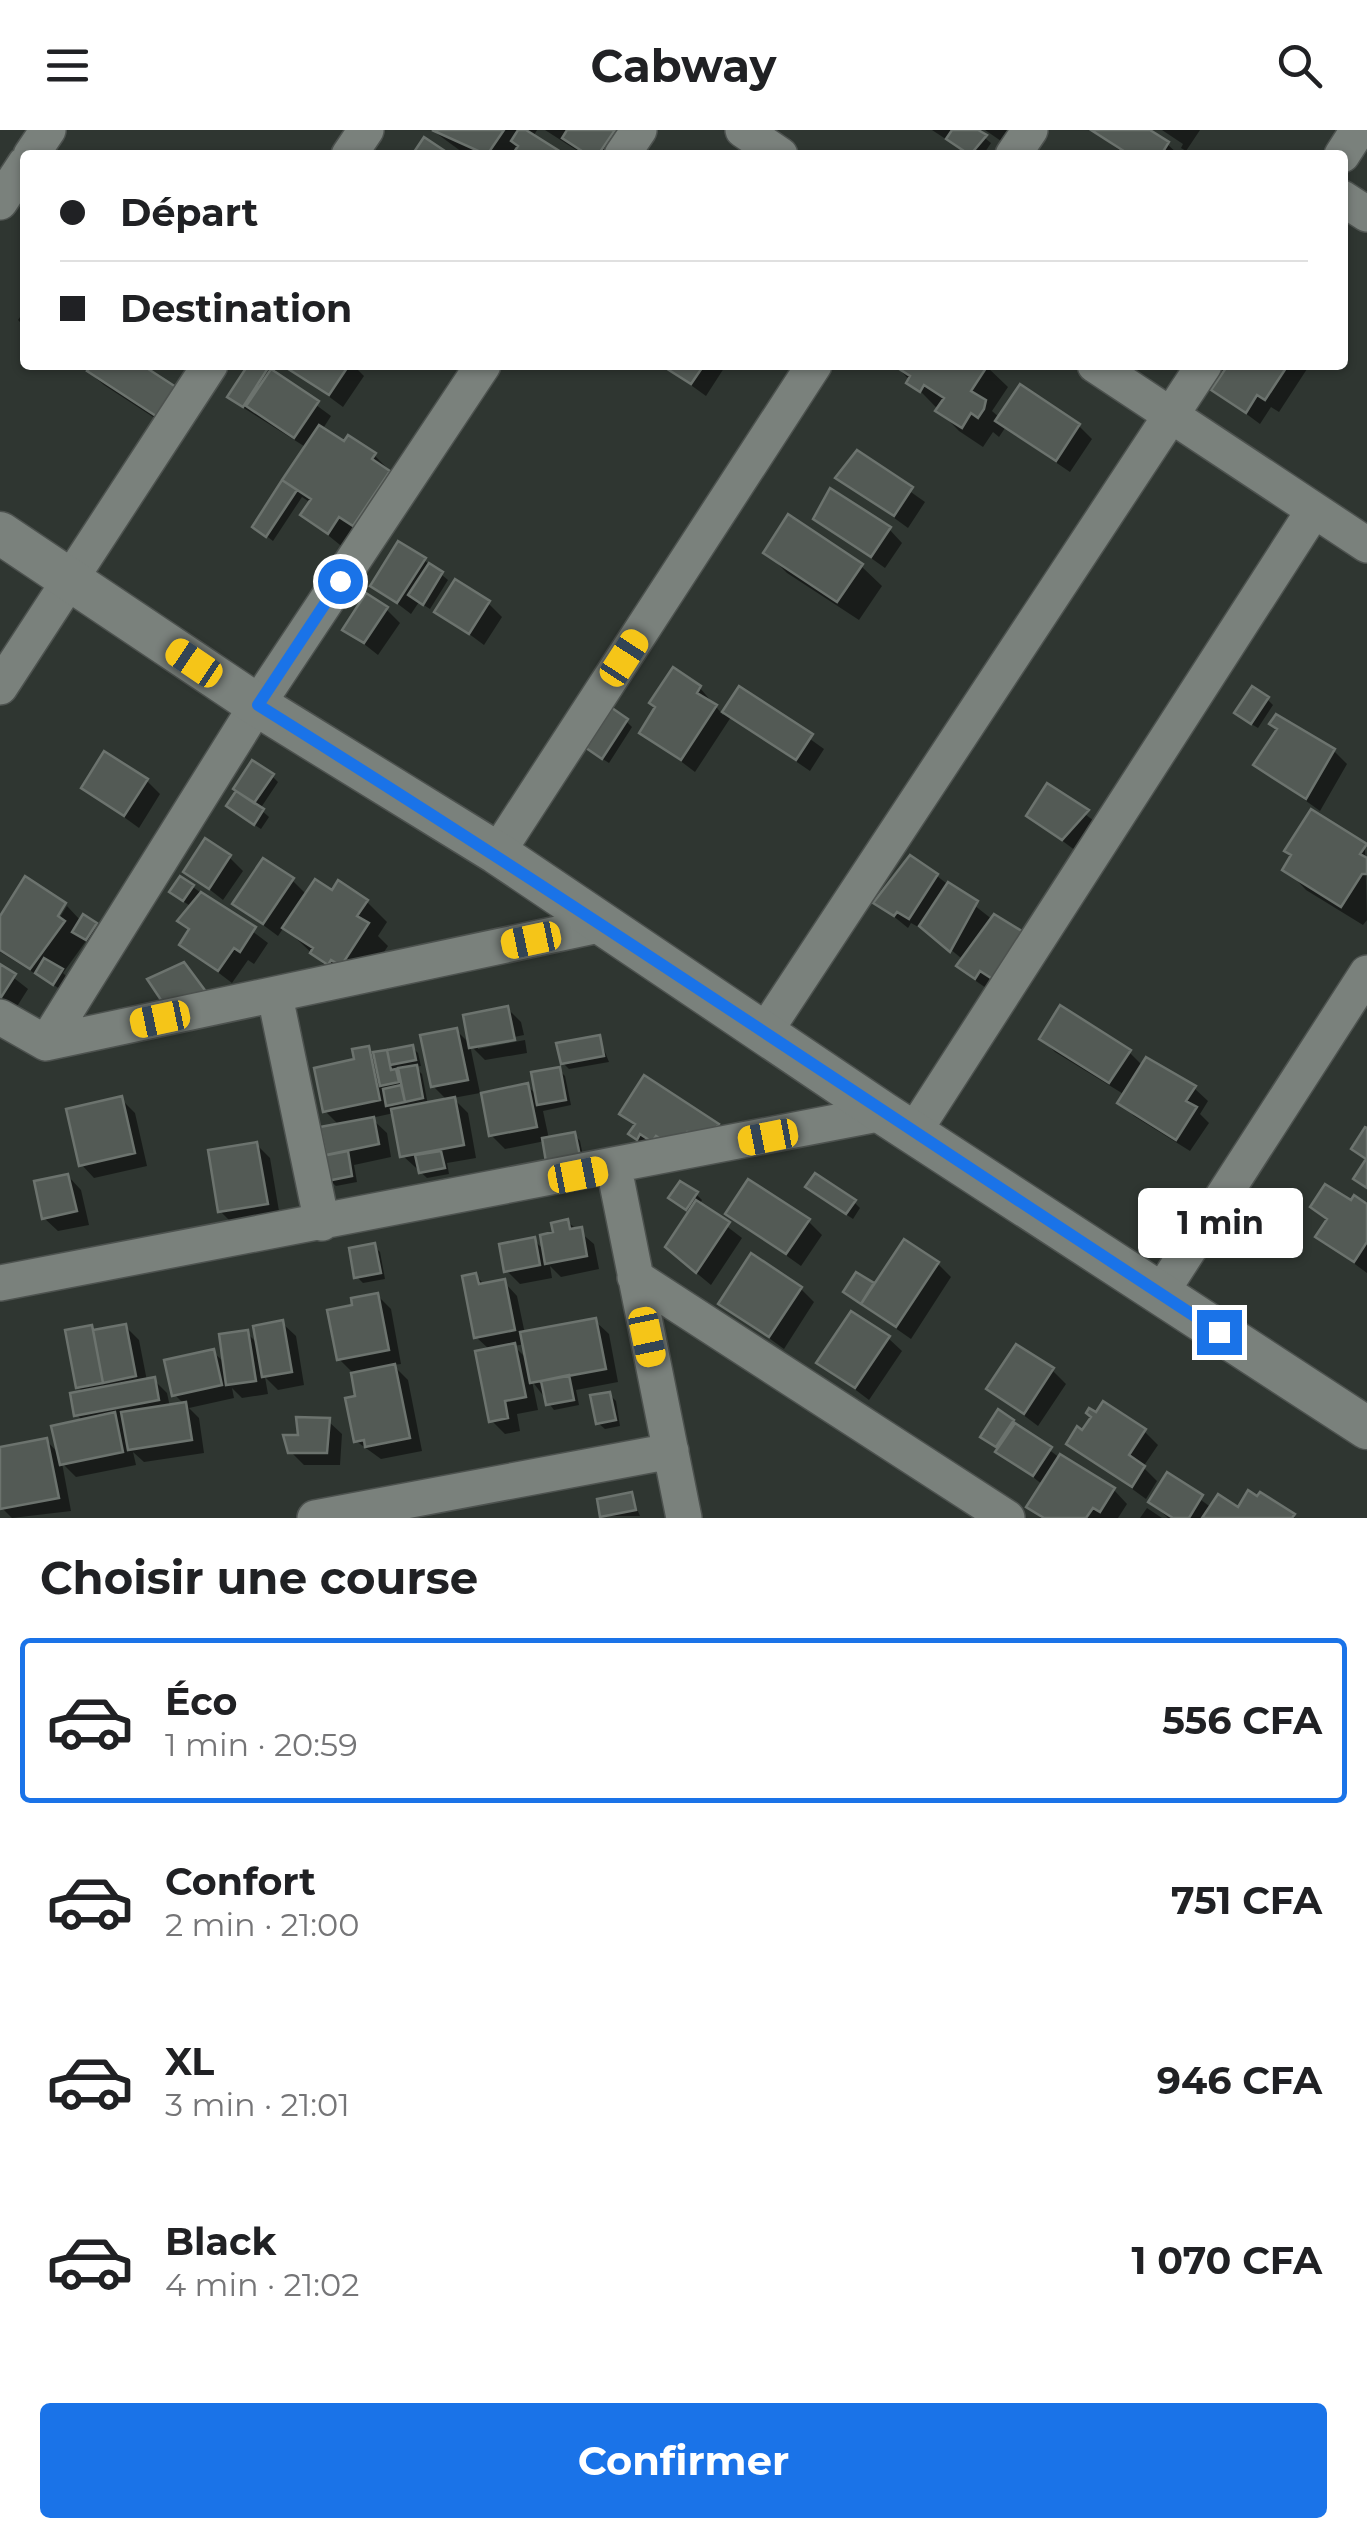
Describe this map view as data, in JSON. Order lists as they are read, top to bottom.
{
  "page": {
    "header": "Cabway",
    "banner": ["Départ", "Destination"],
    "bubble": "1 min",
    "heading": "Choisir une course",
    "list": [
      {
        "name": "Éco",
        "note": "1 min · 20:59",
        "value": "556 CFA"
      },
      {
        "name": "Confort",
        "note": "2 min · 21:00",
        "value": "751 CFA"
      },
      {
        "name": "XL",
        "note": "3 min · 21:01",
        "value": "946 CFA"
      },
      {
        "name": "Black",
        "note": "4 min · 21:02",
        "value": "1 070 CFA"
      }
    ],
    "buttons": "Confirmer"
  }
}
